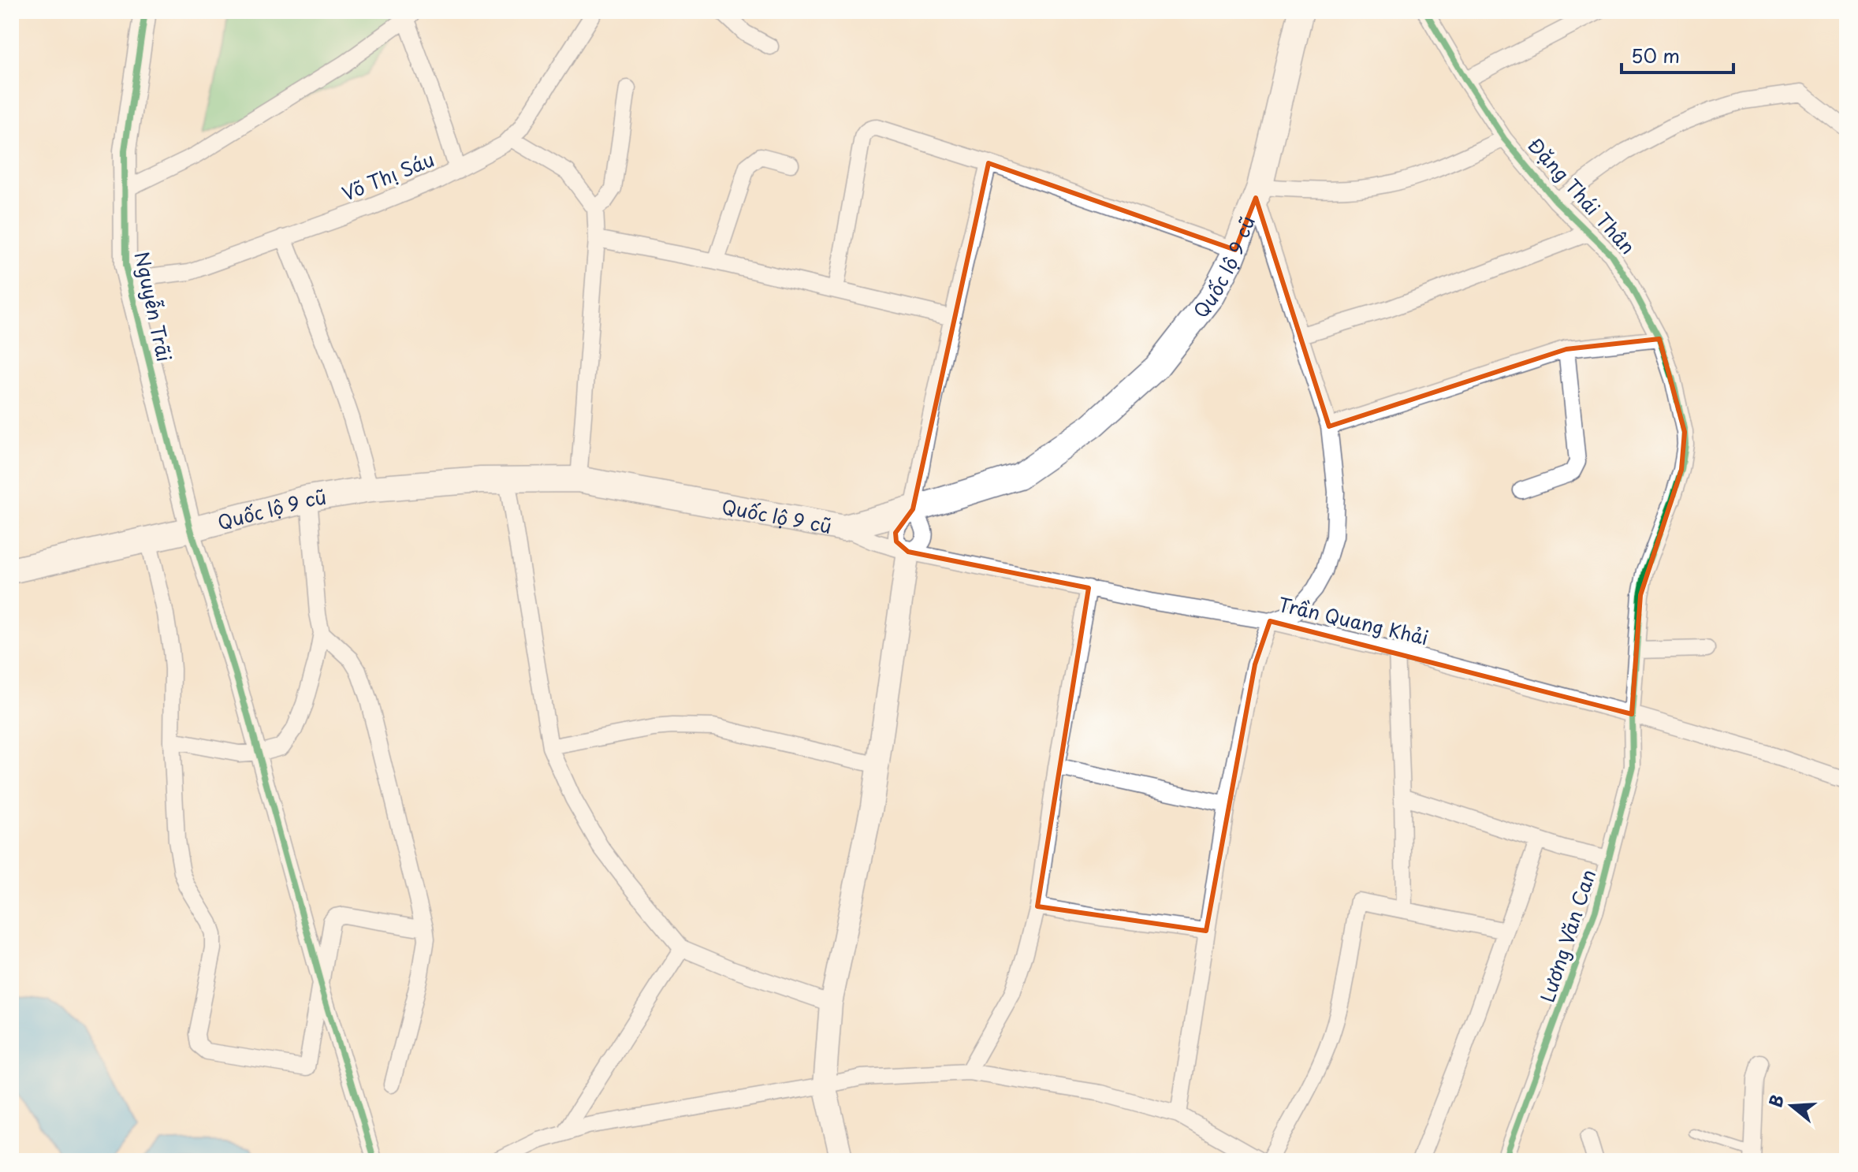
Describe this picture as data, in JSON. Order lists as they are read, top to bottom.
{
  "streets": {
    "main road": ["Quốc lộ 9 cũ"],
    "street": [
      "Võ Thị Sáu",
      "Đặng Thái Thân",
      "Nguyễn Trãi",
      "Trần Quang Khải",
      "Lương Văn Can"
    ]
  },
  "crossings": [
    ["Võ Thị Sáu", "Nguyễn Trãi"],
    ["Đặng Thái Thân", "Trần Quang Khải"],
    ["Đặng Thái Thân", "Lương Văn Can"],
    ["Quốc lộ 9 cũ", "Nguyễn Trãi"],
    ["Quốc lộ 9 cũ", "Trần Quang Khải"],
    ["Trần Quang Khải", "Lương Văn Can"]
  ],
  "scale_bar": "50 m",
  "north": "left"
}
